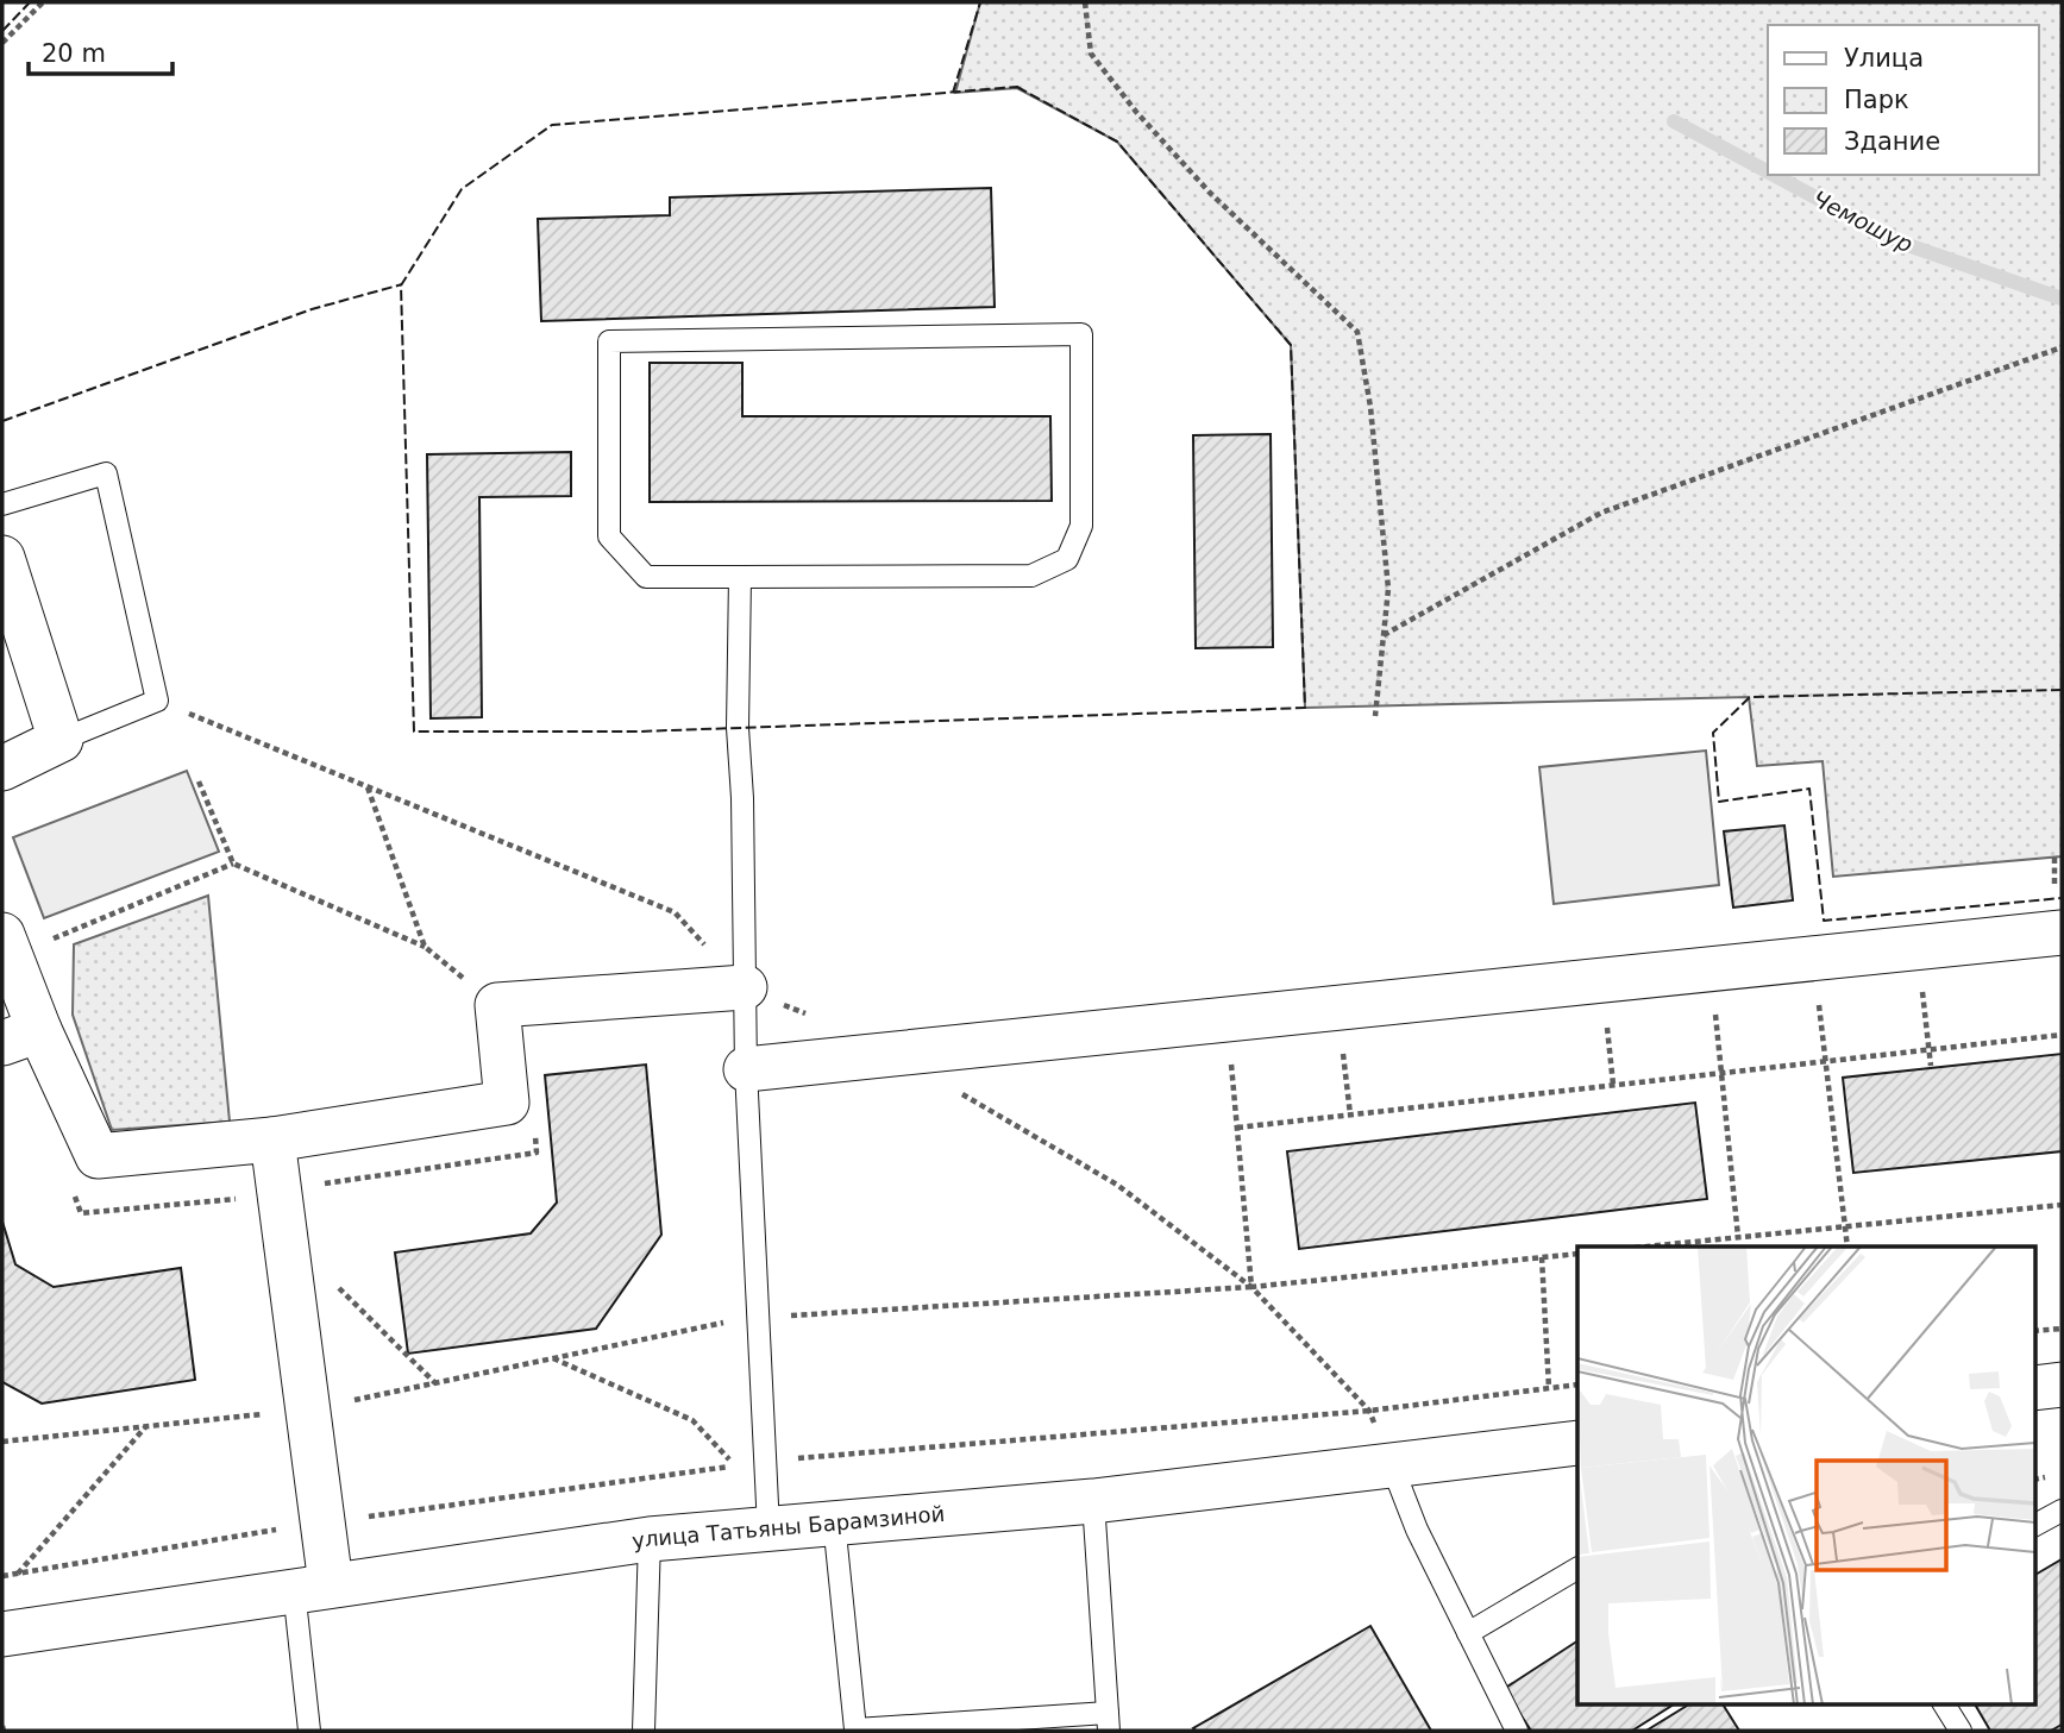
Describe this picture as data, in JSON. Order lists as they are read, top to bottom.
{
  "streets": {
    "street": ["улица Татьяны Барамзиной"]
  },
  "water": ["Чемошур"],
  "legend": ["Улица", "Парк", "Здание"],
  "scale_bar": "20 m"
}
